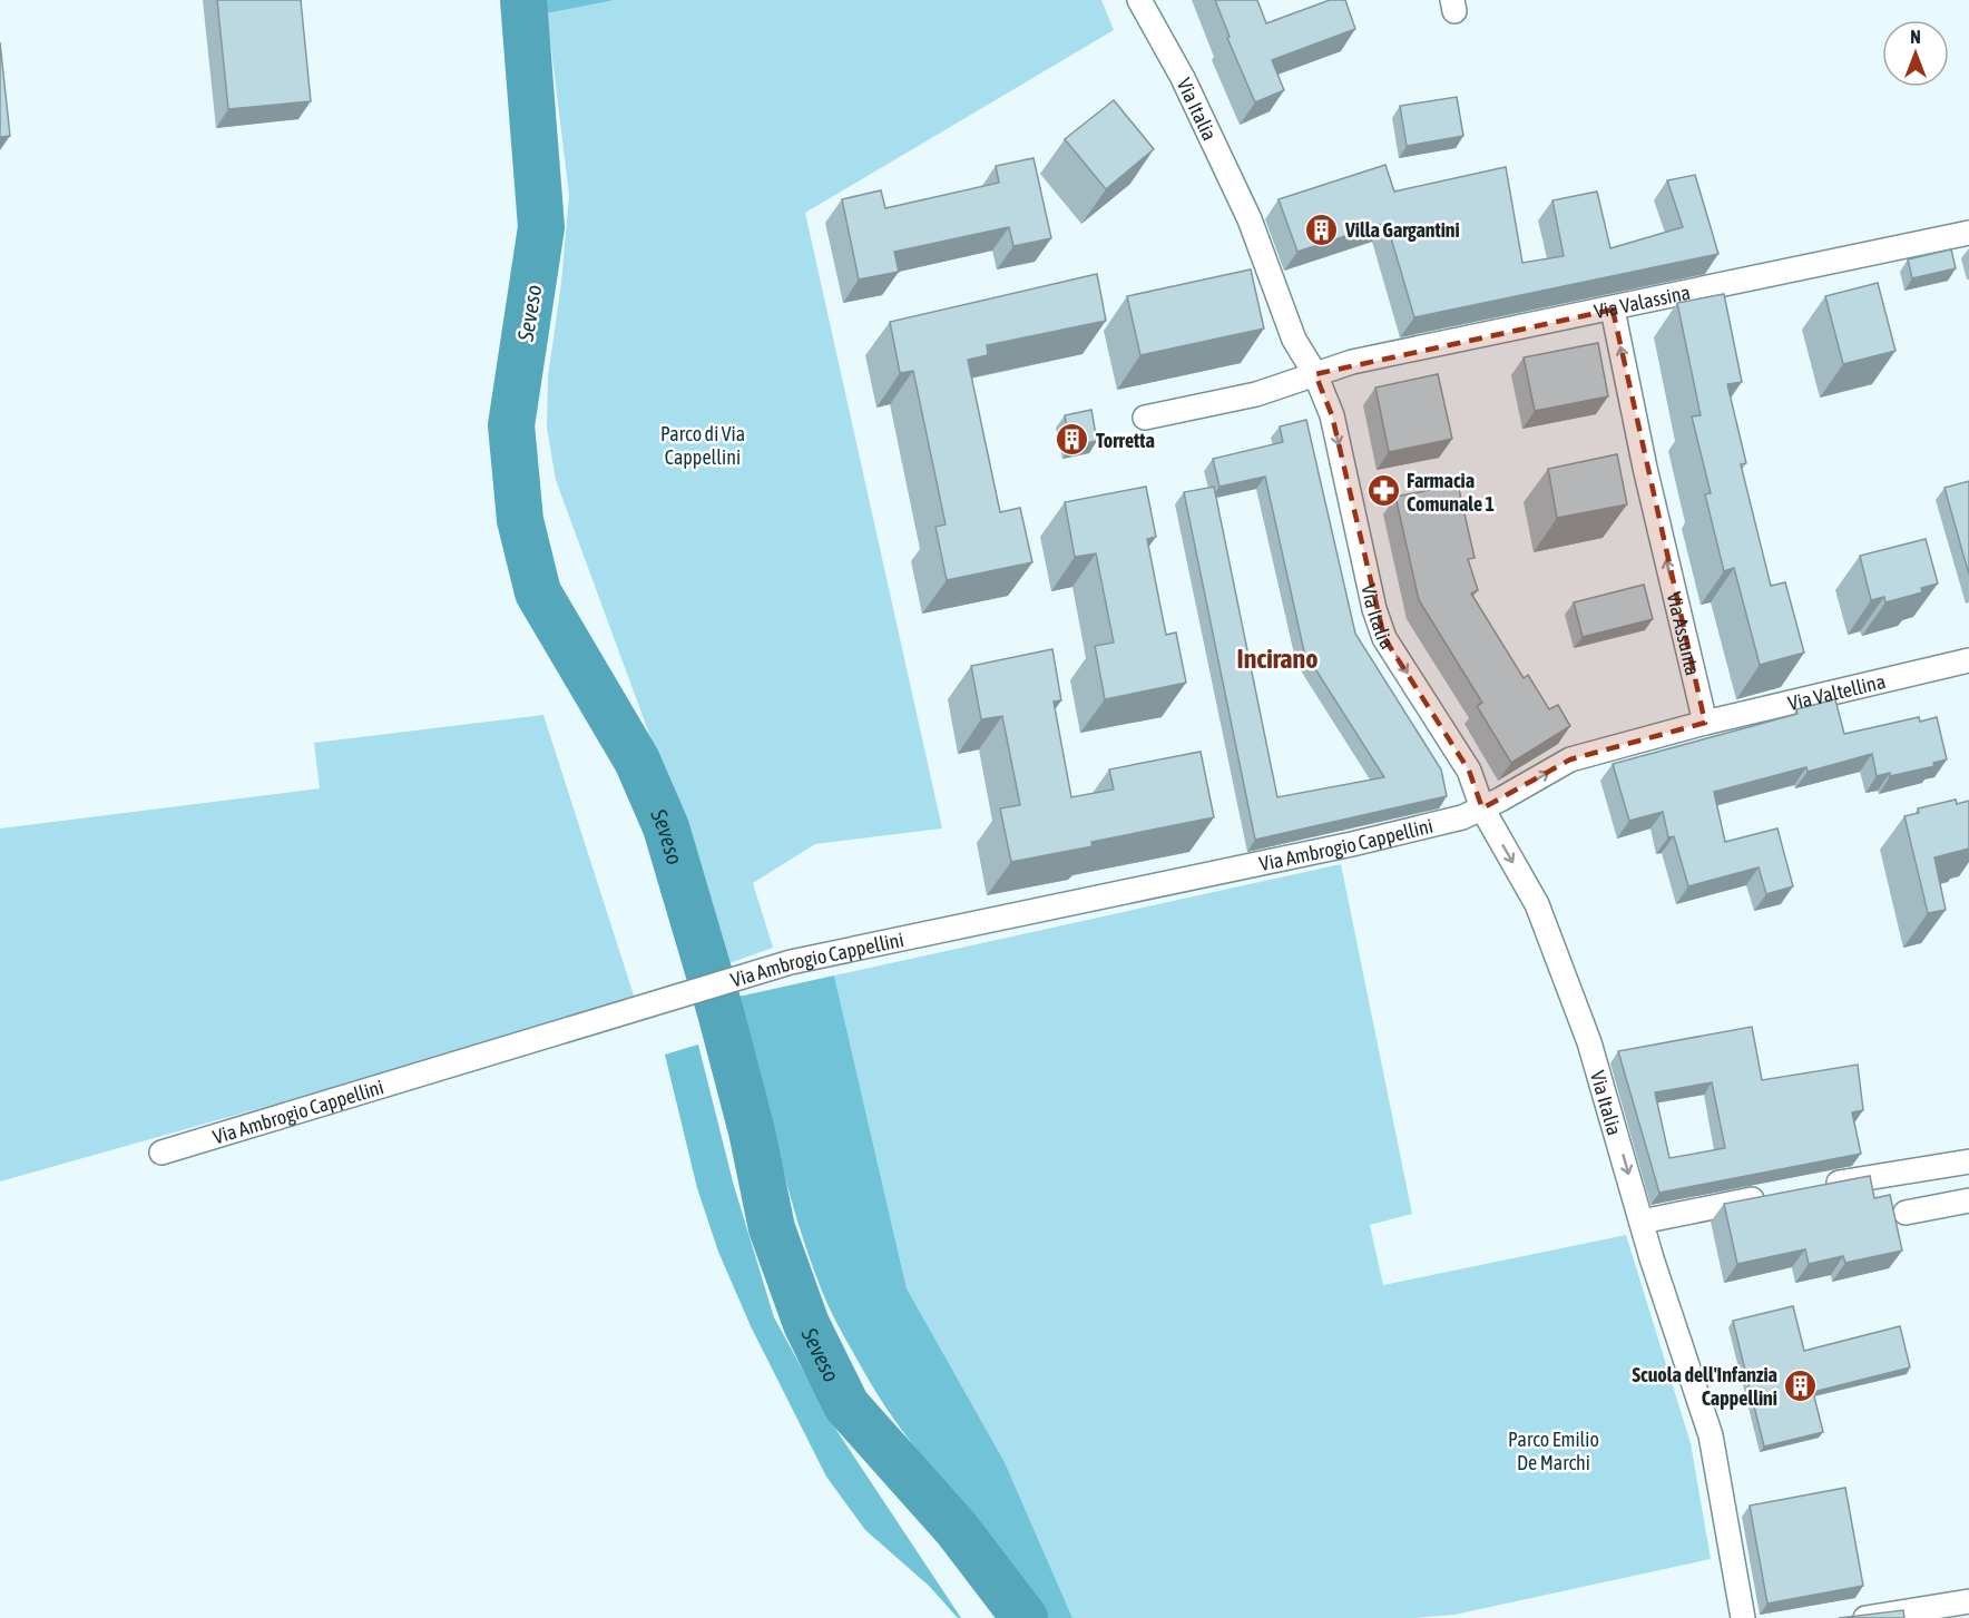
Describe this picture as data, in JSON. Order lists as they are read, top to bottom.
{
  "streets": {
    "street": [
      "Via Italia",
      "Via Valassina",
      "Via Assunta",
      "Via Valtellina",
      "Via Ambrogio Cappellini"
    ]
  },
  "crossings": [
    ["Via Italia", "Via Valassina"],
    ["Via Italia", "Via Ambrogio Cappellini"],
    ["Via Valassina", "Via Assunta"],
    ["Via Assunta", "Via Valtellina"]
  ],
  "one_way": ["Via Italia", "Via Assunta"],
  "districts": ["Incirano"],
  "water": ["Seveso"],
  "parks": ["Parco di Via Cappellini", "Parco Emilio De Marchi"],
  "places": {
    "building": ["Villa Gargantini", "Torretta", "Scuola dell'Infanzia Cappellini"],
    "pharmacy": ["Farmacia Comunale 1"]
  },
  "north": "top"
}
